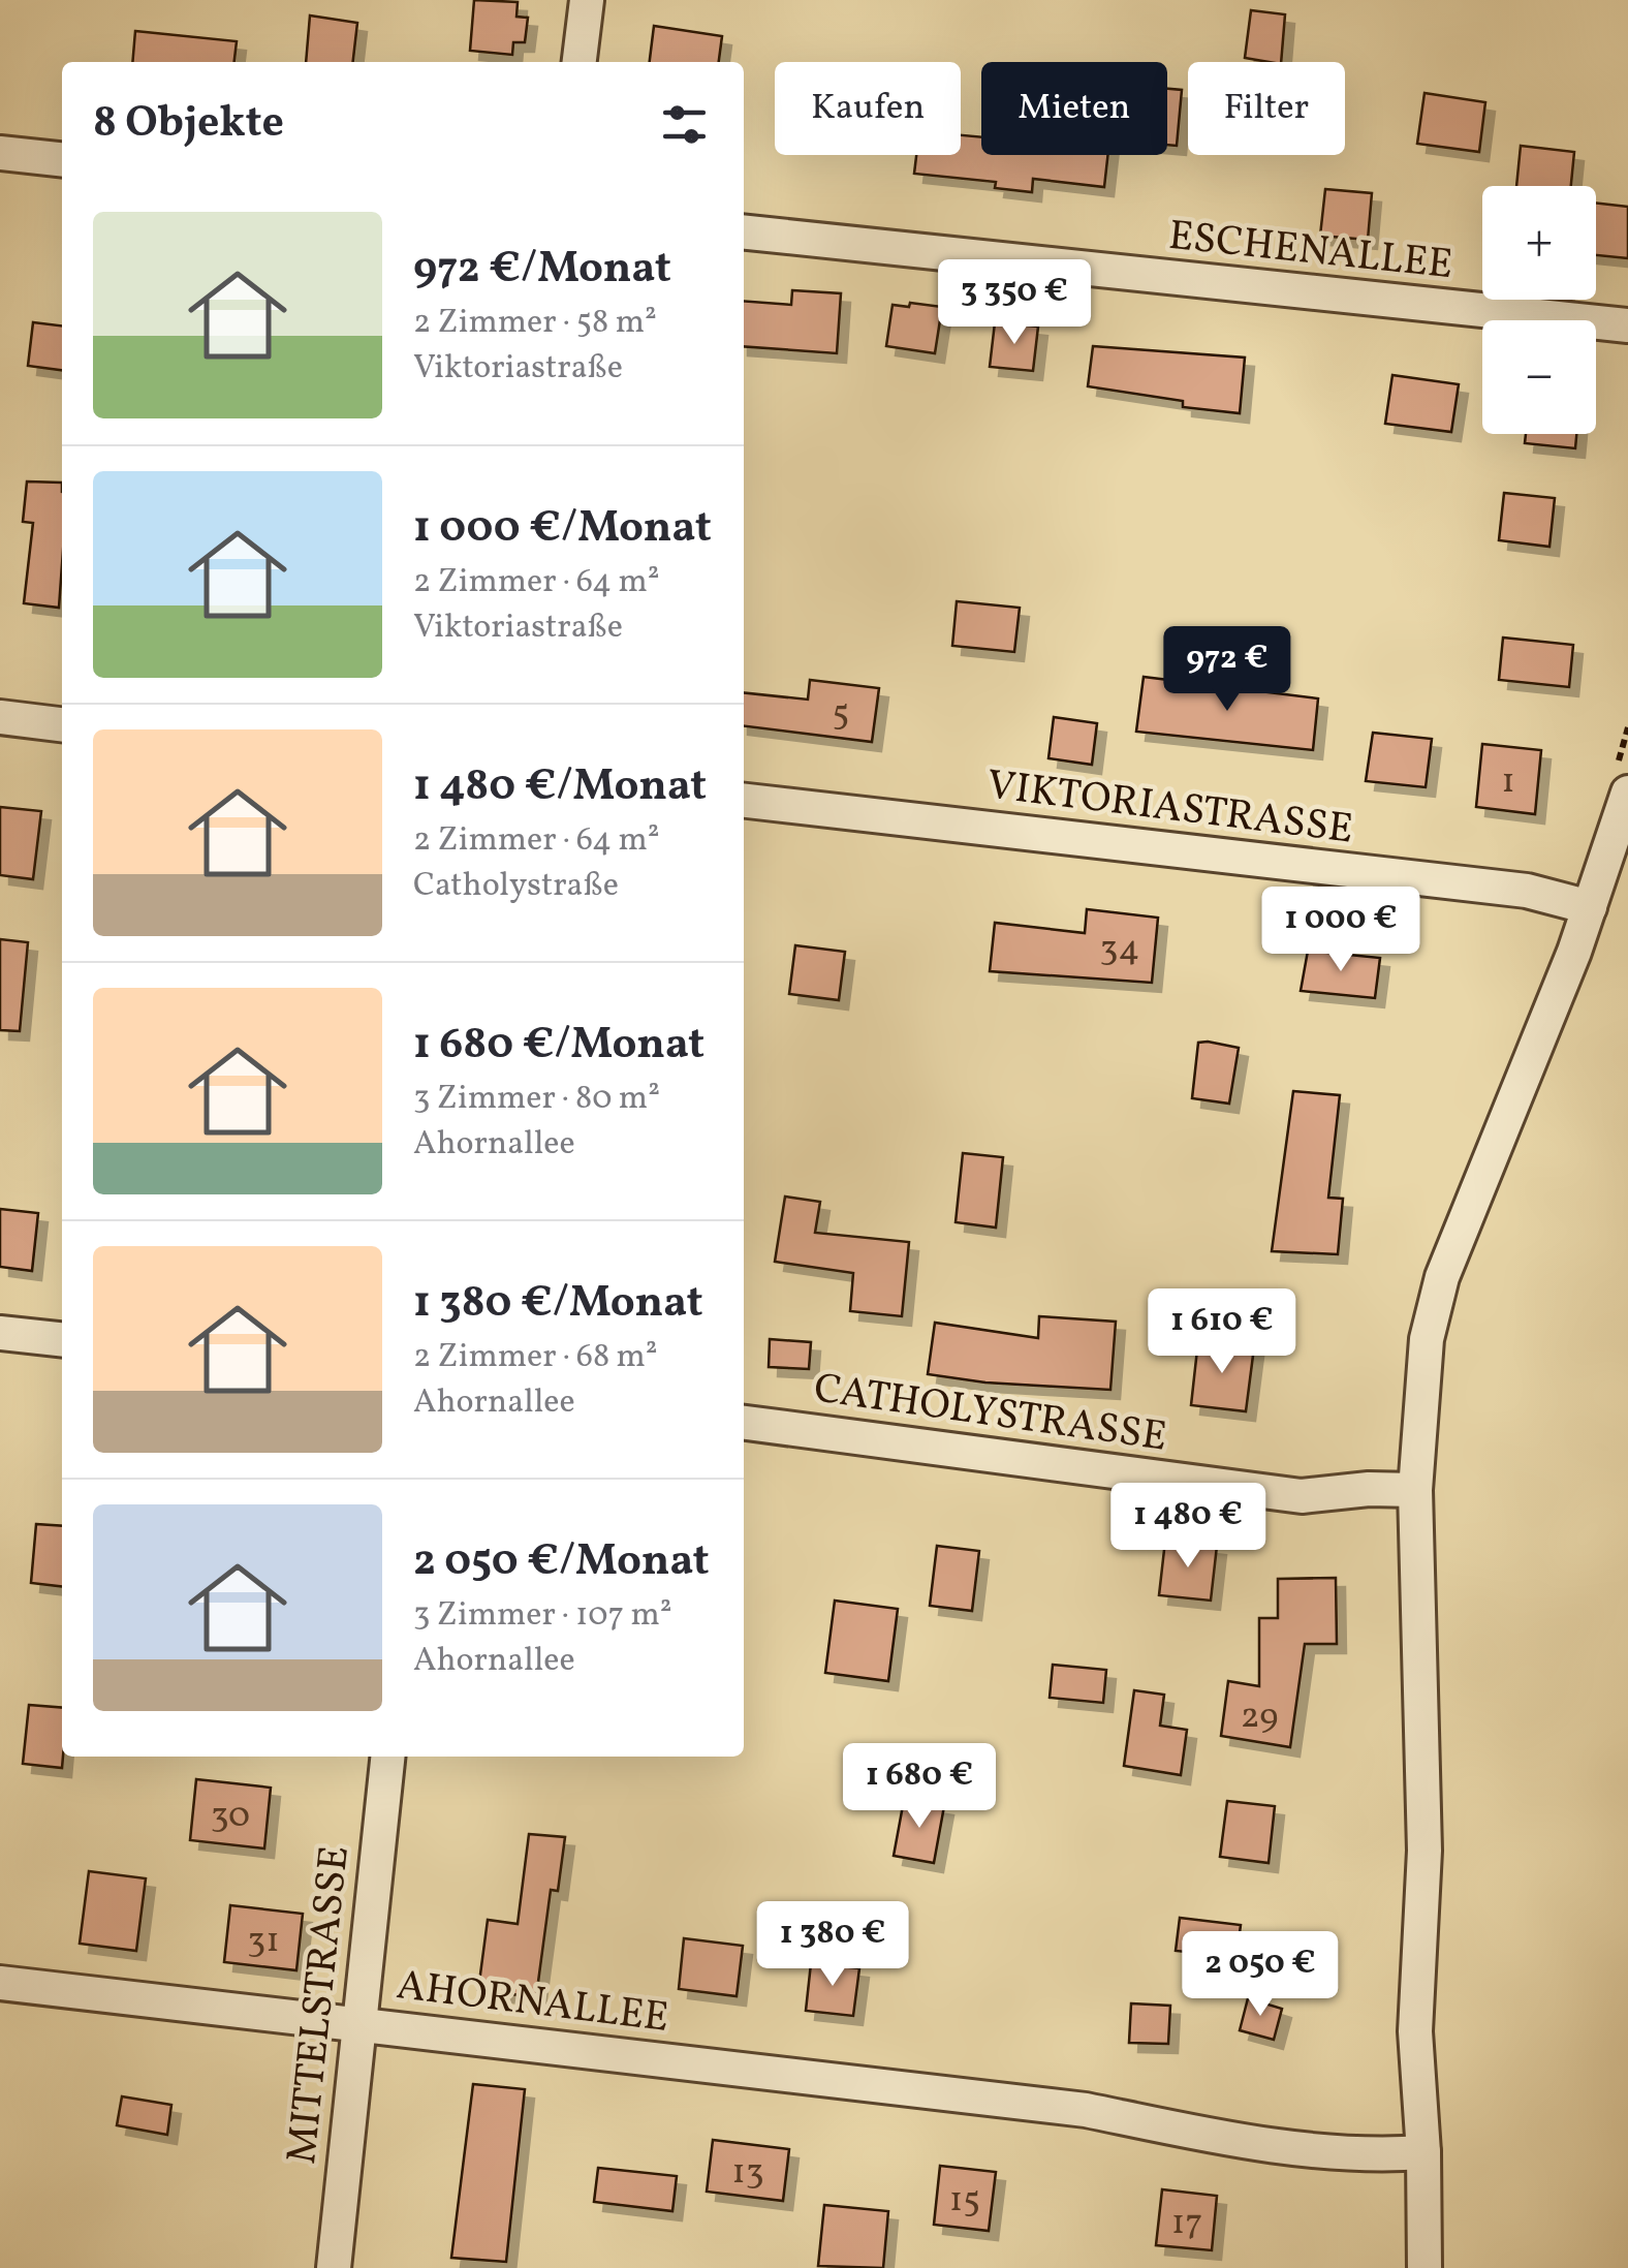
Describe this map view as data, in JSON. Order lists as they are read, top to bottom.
{
  "streets": {
    "street": [
      "ESCHENALLEE",
      "VIKTORIASTRASSE",
      "CATHOLYSTRASSE",
      "AHORNALLEE",
      "MITTELSTRASSE"
    ]
  },
  "crossings": [
    ["AHORNALLEE", "MITTELSTRASSE"]
  ],
  "house_numbers": [
    "5",
    "1",
    "34",
    "29",
    "30",
    "31",
    "13",
    "15",
    "17"
  ],
  "page": {
    "chip": ["Kaufen", "Mieten", "Filter"],
    "heading": "8 Objekte",
    "map_buttons": ["+", "−"],
    "list": [
      {
        "name": "972 €/Monat",
        "note": "2 Zimmer · 58 m² · Viktoriastraße"
      },
      {
        "name": "1 000 €/Monat",
        "note": "2 Zimmer · 64 m² · Viktoriastraße"
      },
      {
        "name": "1 480 €/Monat",
        "note": "2 Zimmer · 64 m² · Catholystraße"
      },
      {
        "name": "1 680 €/Monat",
        "note": "3 Zimmer · 80 m² · Ahornallee"
      },
      {
        "name": "1 380 €/Monat",
        "note": "2 Zimmer · 68 m² · Ahornallee"
      },
      {
        "name": "2 050 €/Monat",
        "note": "3 Zimmer · 107 m² · Ahornallee"
      }
    ],
    "price": [
      "3 350 €",
      "972 €",
      "1 000 €",
      "1 610 €",
      "1 480 €",
      "1 680 €",
      "1 380 €",
      "2 050 €"
    ]
  }
}
